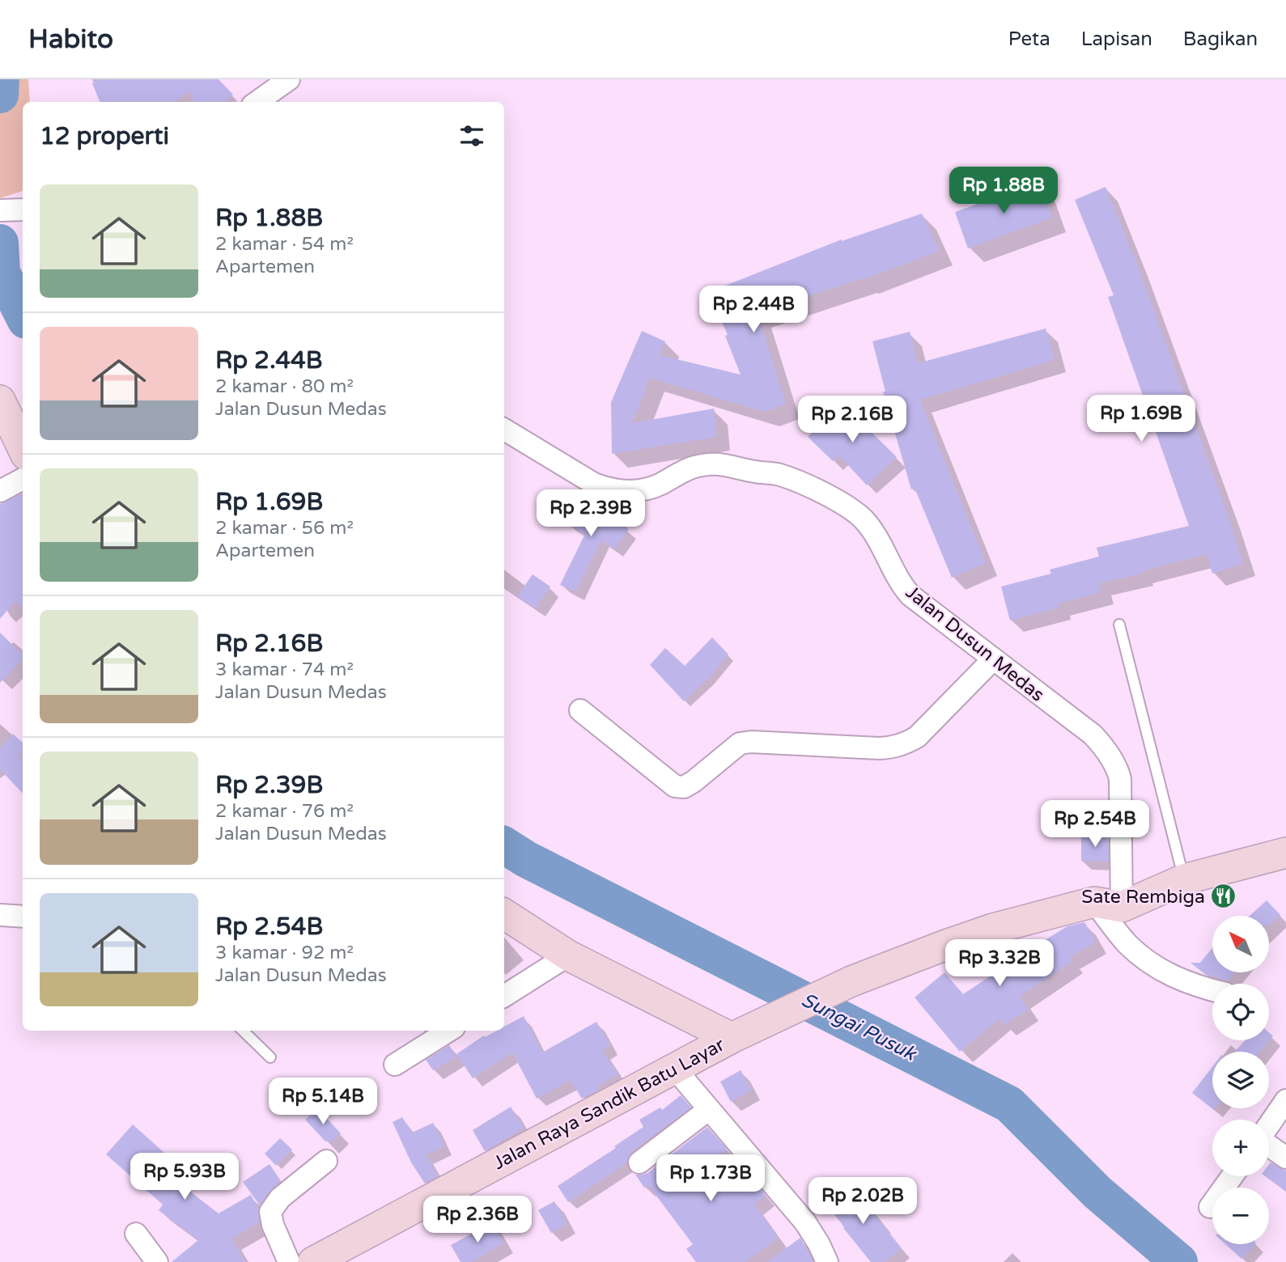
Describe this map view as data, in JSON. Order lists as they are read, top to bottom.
{
  "streets": {
    "main road": ["Jalan Raya Sandik Batu Layar"],
    "street": ["Jalan Dusun Medas"]
  },
  "crossings": [
    ["Jalan Dusun Medas", "Jalan Raya Sandik Batu Layar"]
  ],
  "water": ["Sungai Pusuk"],
  "places": {
    "restaurant": ["Sate Rembiga"]
  },
  "north": "top left",
  "page": {
    "header": "Habito",
    "nav": ["Peta", "Lapisan", "Bagikan"],
    "heading": "12 properti",
    "price": [
      "Rp 1.88B",
      "Rp 2.44B",
      "Rp 1.69B",
      "Rp 2.16B",
      "Rp 2.39B",
      "Rp 2.54B",
      "Rp 3.32B",
      "Rp 5.14B",
      "Rp 5.93B",
      "Rp 1.73B",
      "Rp 2.02B",
      "Rp 2.36B"
    ],
    "list": [
      {
        "name": "Rp 1.88B",
        "note": "2 kamar · 54 m² · Apartemen"
      },
      {
        "name": "Rp 2.44B",
        "note": "2 kamar · 80 m² · Jalan Dusun Medas"
      },
      {
        "name": "Rp 1.69B",
        "note": "2 kamar · 56 m² · Apartemen"
      },
      {
        "name": "Rp 2.16B",
        "note": "3 kamar · 74 m² · Jalan Dusun Medas"
      },
      {
        "name": "Rp 2.39B",
        "note": "2 kamar · 76 m² · Jalan Dusun Medas"
      },
      {
        "name": "Rp 2.54B",
        "note": "3 kamar · 92 m² · Jalan Dusun Medas"
      }
    ],
    "map_buttons": ["+", "−"]
  }
}
